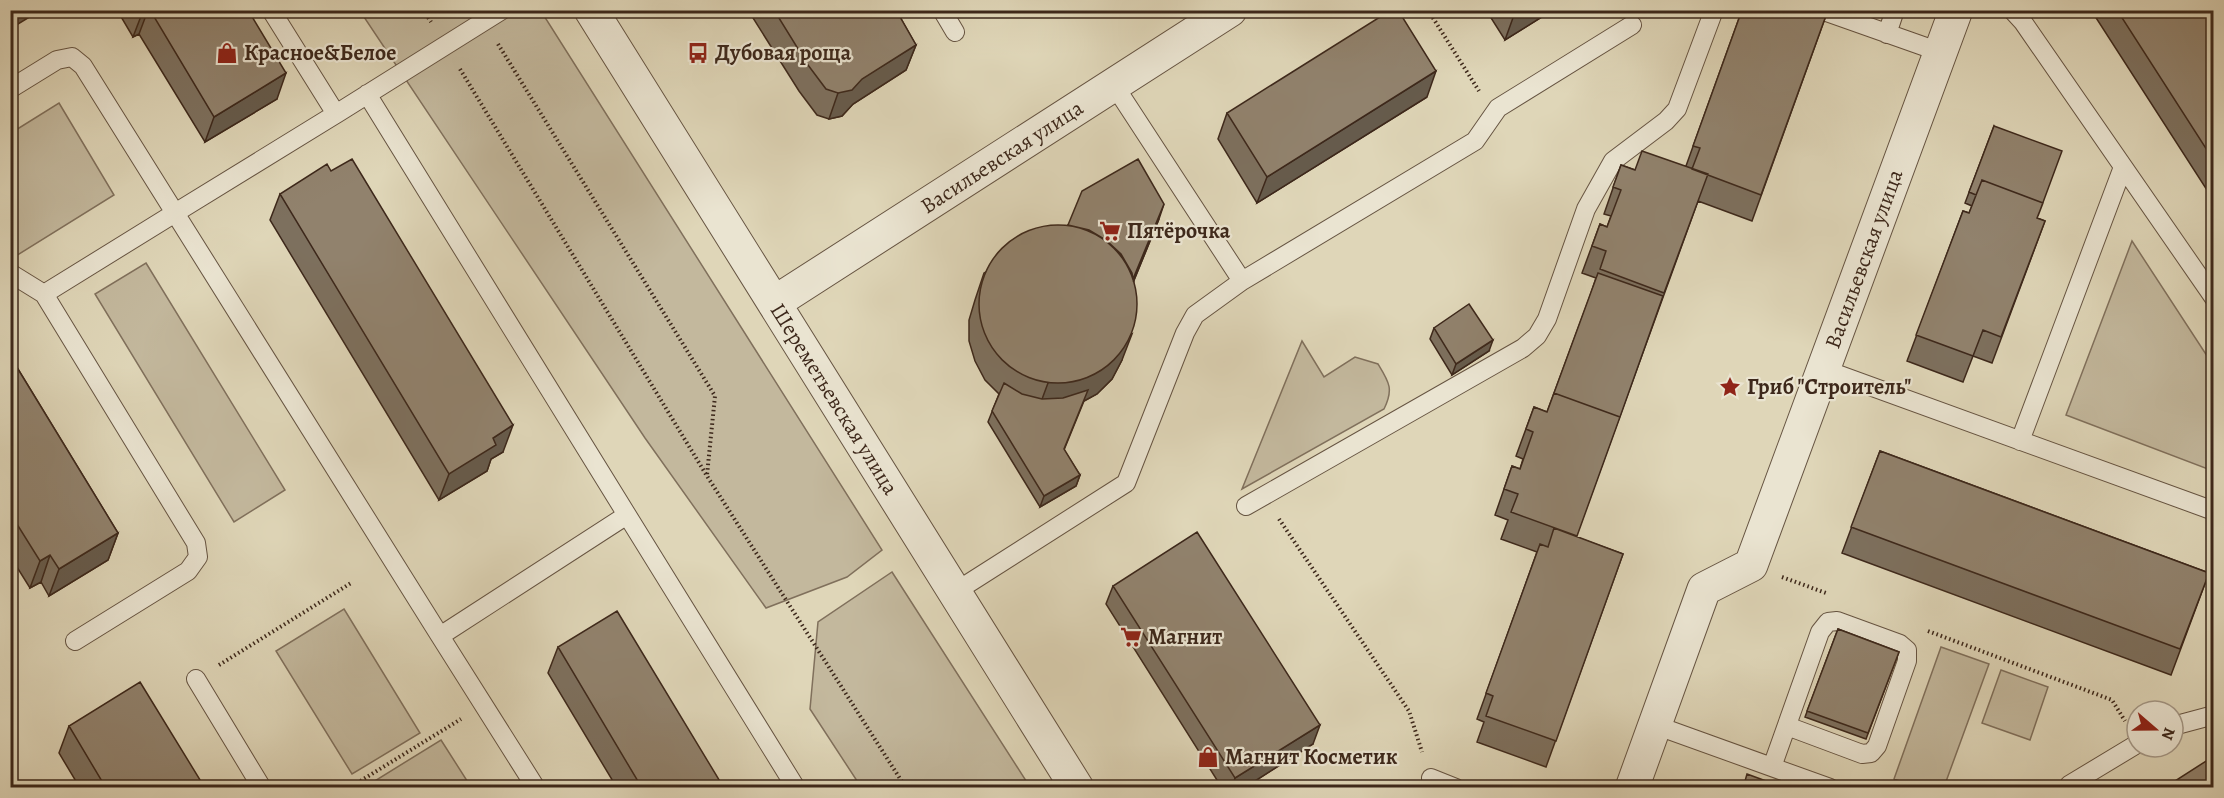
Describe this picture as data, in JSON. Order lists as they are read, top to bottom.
{
  "streets": {
    "street": ["Васильевская улица", "Шереметьевская улица"]
  },
  "crossings": [
    ["Васильевская улица", "Шереметьевская улица"]
  ],
  "places": {
    "shop": ["Красное&Белое", "Магнит Косметик"],
    "bus stop": ["Дубовая роща"],
    "supermarket": ["Пятёрочка", "Магнит"],
    "place": ["Гриб \"Строитель\""]
  },
  "north": "right"
}
